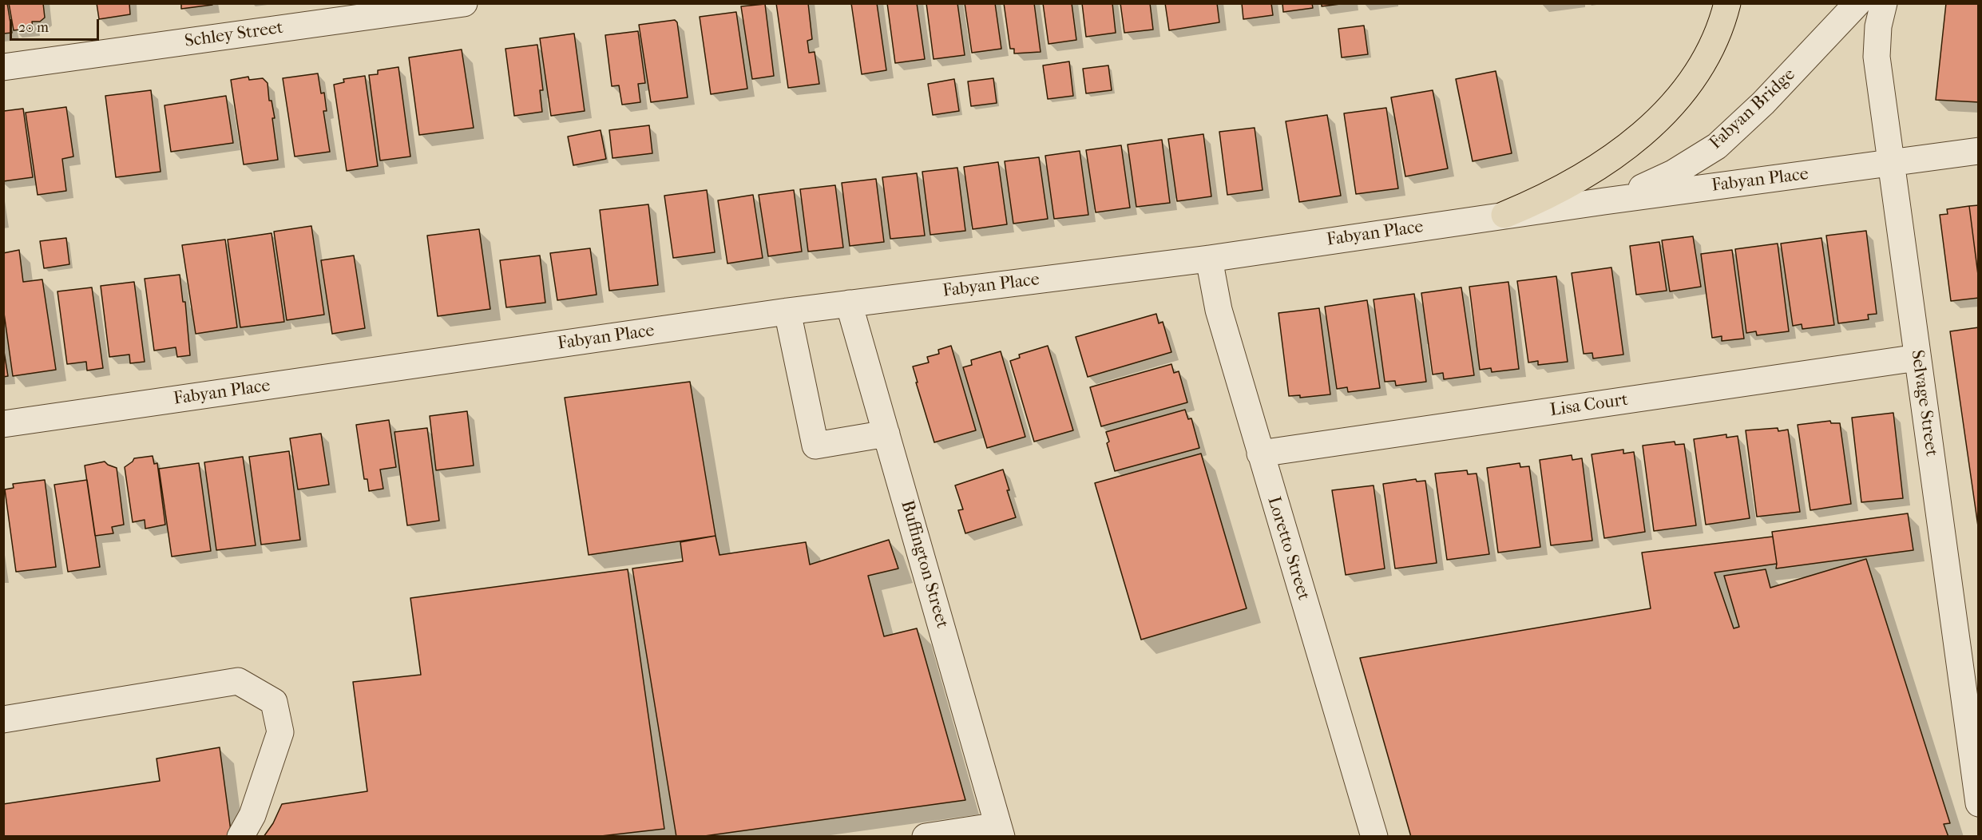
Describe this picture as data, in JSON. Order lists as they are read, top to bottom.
{
  "streets": {
    "street": [
      "Schley Street",
      "Fabyan Bridge",
      "Fabyan Place",
      "Selvage Street",
      "Lisa Court",
      "Loretto Street",
      "Buffington Street"
    ]
  },
  "crossings": [
    ["Fabyan Bridge", "Fabyan Place"],
    ["Fabyan Place", "Selvage Street"],
    ["Fabyan Place", "Loretto Street"],
    ["Fabyan Place", "Buffington Street"],
    ["Selvage Street", "Lisa Court"],
    ["Lisa Court", "Loretto Street"]
  ],
  "scale_bar": "20 m"
}
